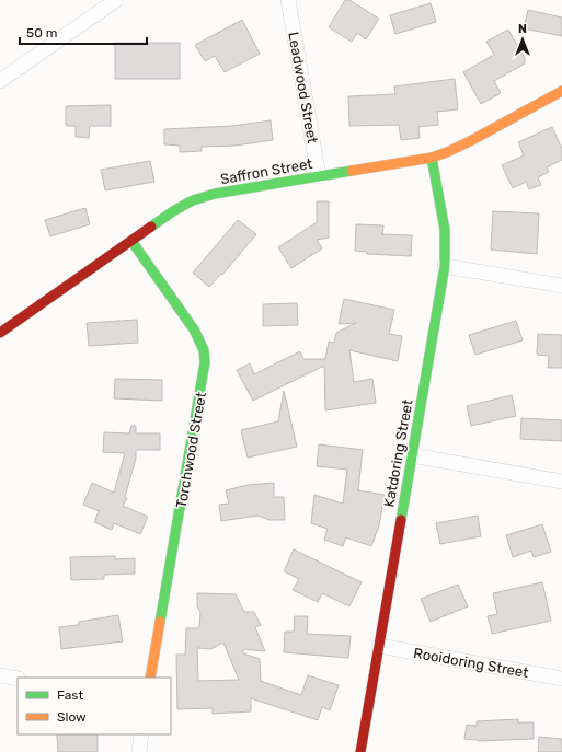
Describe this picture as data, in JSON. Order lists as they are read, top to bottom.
{
  "streets": {
    "street": [
      "Leadwood Street",
      "Saffron Street",
      "Torchwood Street",
      "Katdoring Street",
      "Rooidoring Street"
    ]
  },
  "crossings": [
    ["Leadwood Street", "Saffron Street"],
    ["Saffron Street", "Torchwood Street"],
    ["Saffron Street", "Katdoring Street"],
    ["Katdoring Street", "Rooidoring Street"]
  ],
  "legend": ["Fast", "Slow"],
  "scale_bar": "50 m",
  "north": "top"
}
